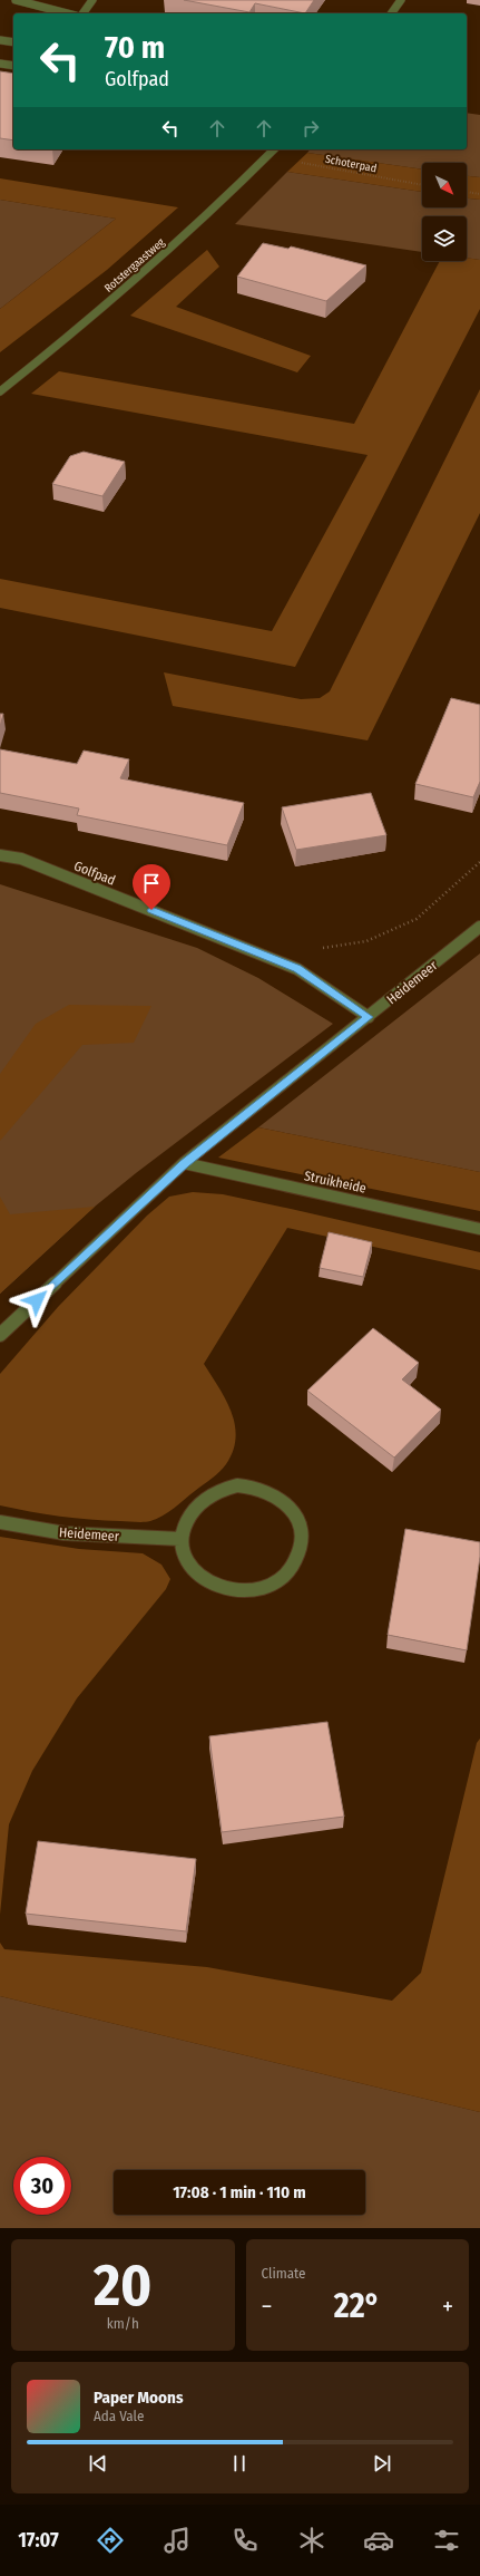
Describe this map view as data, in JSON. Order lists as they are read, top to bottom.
{
  "streets": {
    "street": [
      "Rotstergaastweg",
      "Golfpad",
      "Heidemeer",
      "Struikheide"
    ],
    "path": ["Schoterpad"]
  },
  "crossings": [
    ["Schoterpad", "Rotstergaastweg"],
    ["Golfpad", "Heidemeer"],
    ["Heidemeer", "Struikheide"]
  ],
  "north": "bottom right",
  "page": {
    "turn": ["70 m", "Golfpad"],
    "limit": "30",
    "trip": "17:08 · 1 min · 110 m",
    "tile": [
      ["20", "km/h"],
      "Climate"
    ],
    "heat": ["−", "22°", "+"],
    "song": ["Paper Moons", "Ada Vale"],
    "tabs": "17:07"
  }
}
